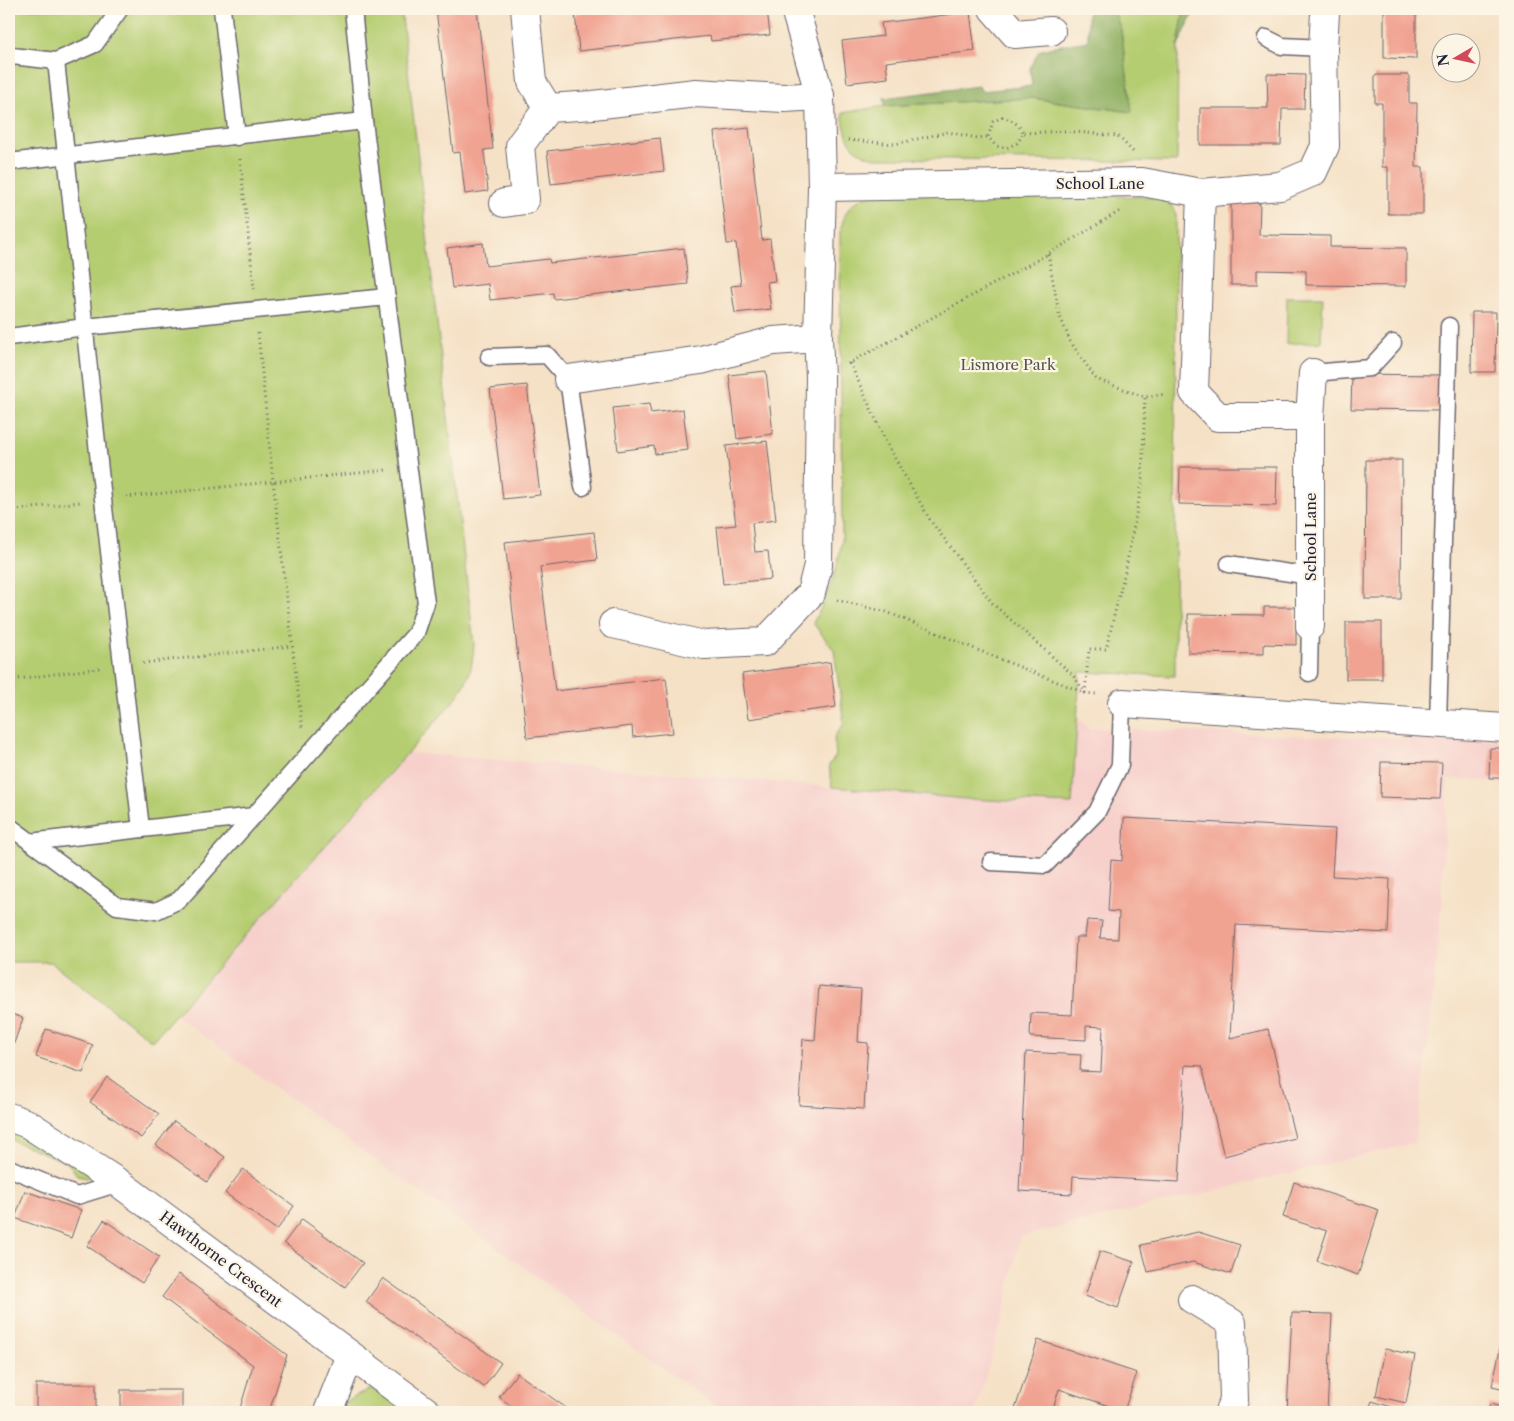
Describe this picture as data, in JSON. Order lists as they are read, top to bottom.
{
  "streets": {
    "street": ["School Lane", "Hawthorne Crescent"]
  },
  "parks": ["Lismore Park"],
  "north": "left"
}
